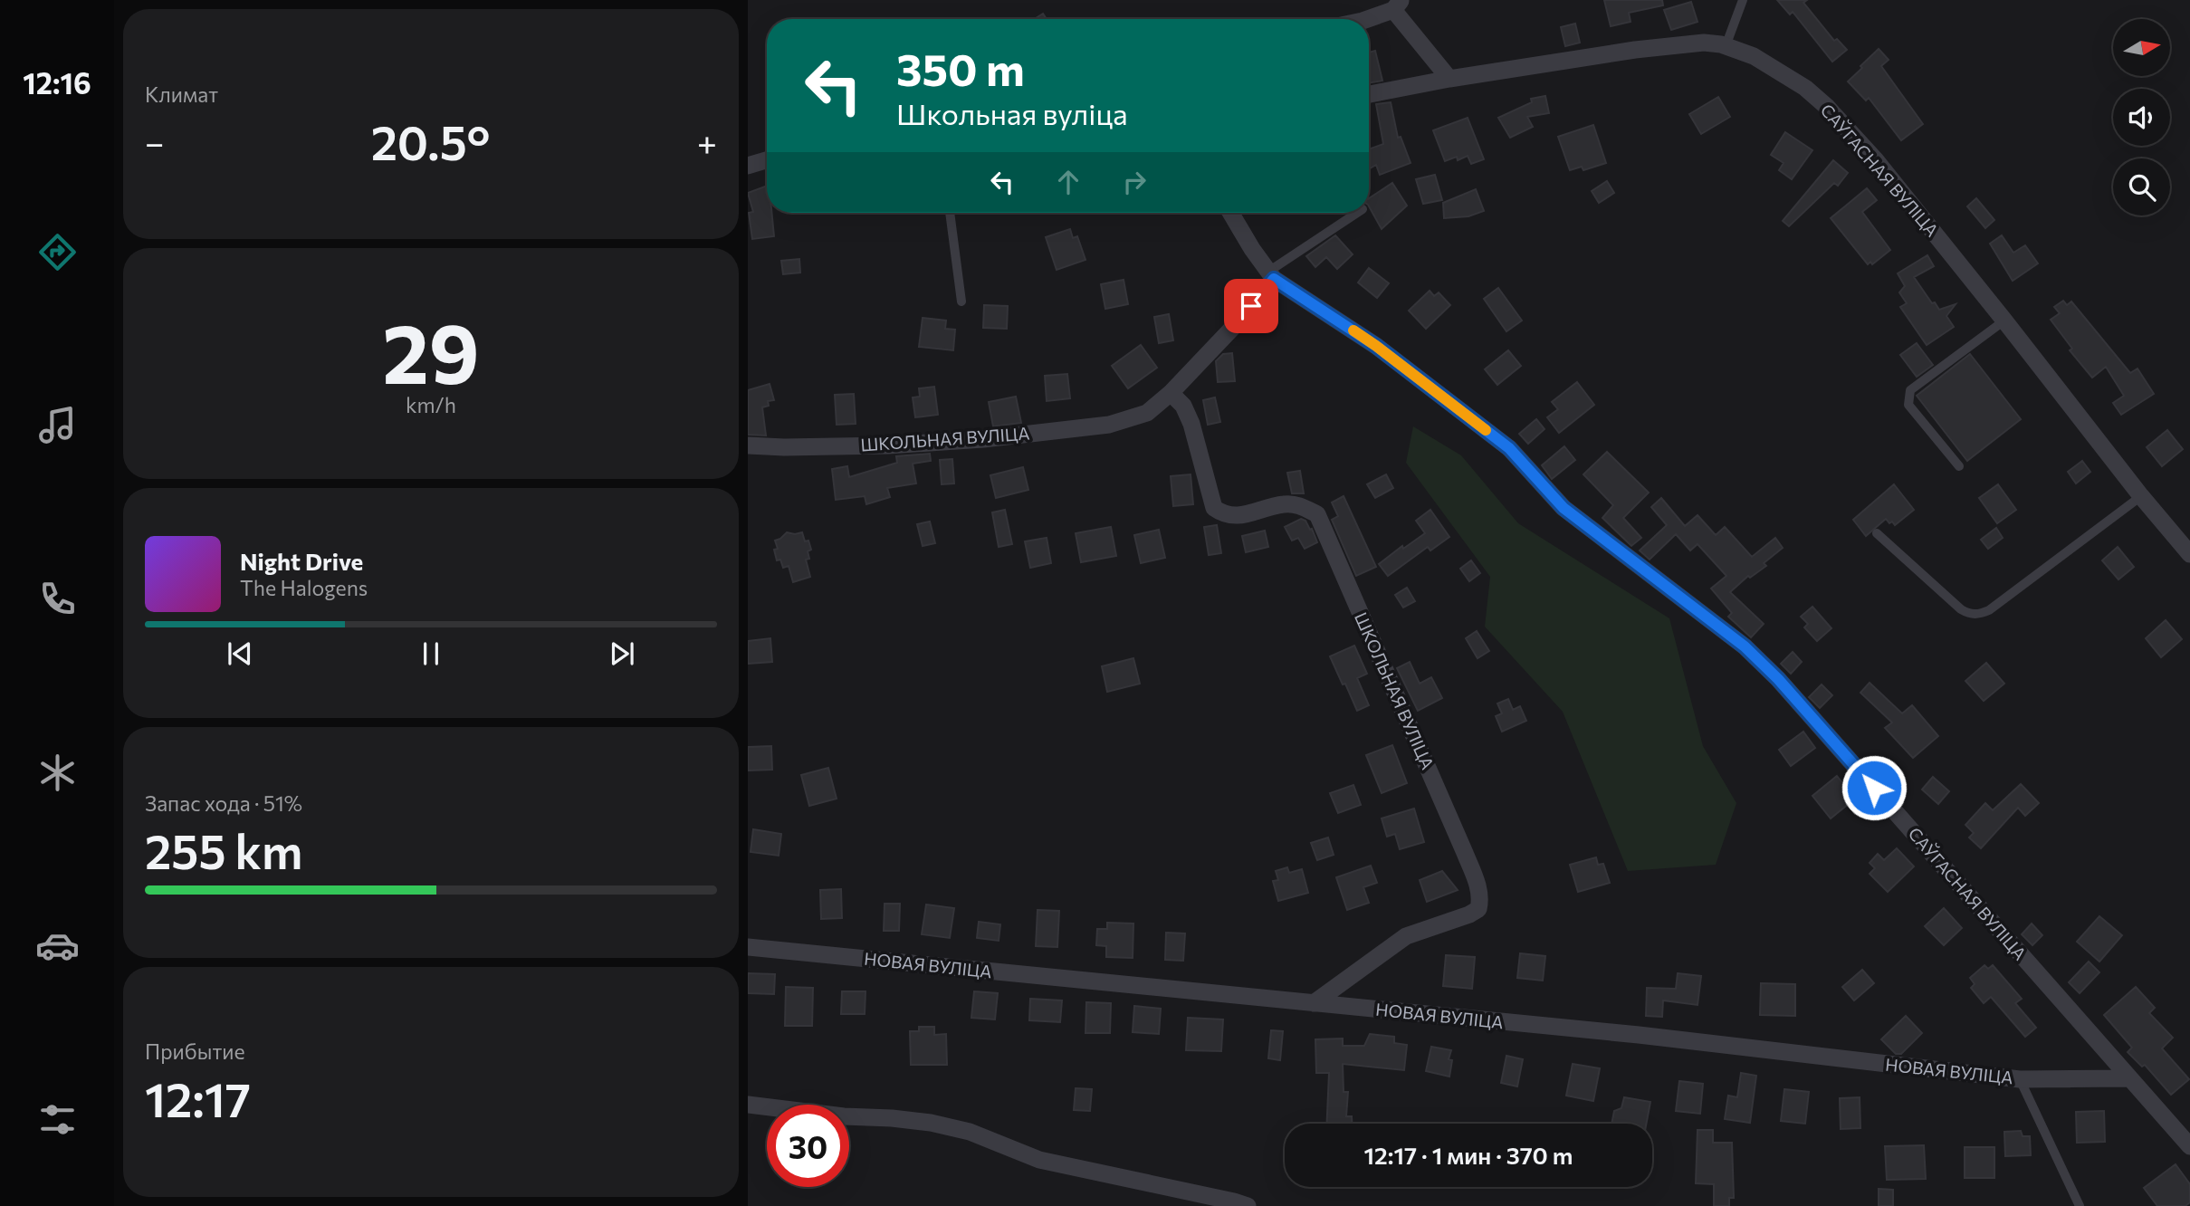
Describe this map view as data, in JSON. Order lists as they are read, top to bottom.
{
  "streets": {
    "street": ["САЎГАСНАЯ ВУЛІЦА", "ШКОЛЬНАЯ ВУЛІЦА", "НОВАЯ ВУЛІЦА"]
  },
  "crossings": [
    ["САЎГАСНАЯ ВУЛІЦА", "ШКОЛЬНАЯ ВУЛІЦА"],
    ["САЎГАСНАЯ ВУЛІЦА", "НОВАЯ ВУЛІЦА"],
    ["ШКОЛЬНАЯ ВУЛІЦА", "НОВАЯ ВУЛІЦА"]
  ],
  "north": "right",
  "page": {
    "tabs": "12:16",
    "tile": [
      "Климат",
      ["29", "km/h"],
      ["Запас хода · 51%", "255 km"],
      ["Прибытие", "12:17"]
    ],
    "turn": ["350 m", "Школьная вуліца"],
    "heat": ["−", "20.5°", "+"],
    "song": ["Night Drive", "The Halogens"],
    "limit": "30",
    "trip": "12:17 · 1 мин · 370 m"
  }
}
